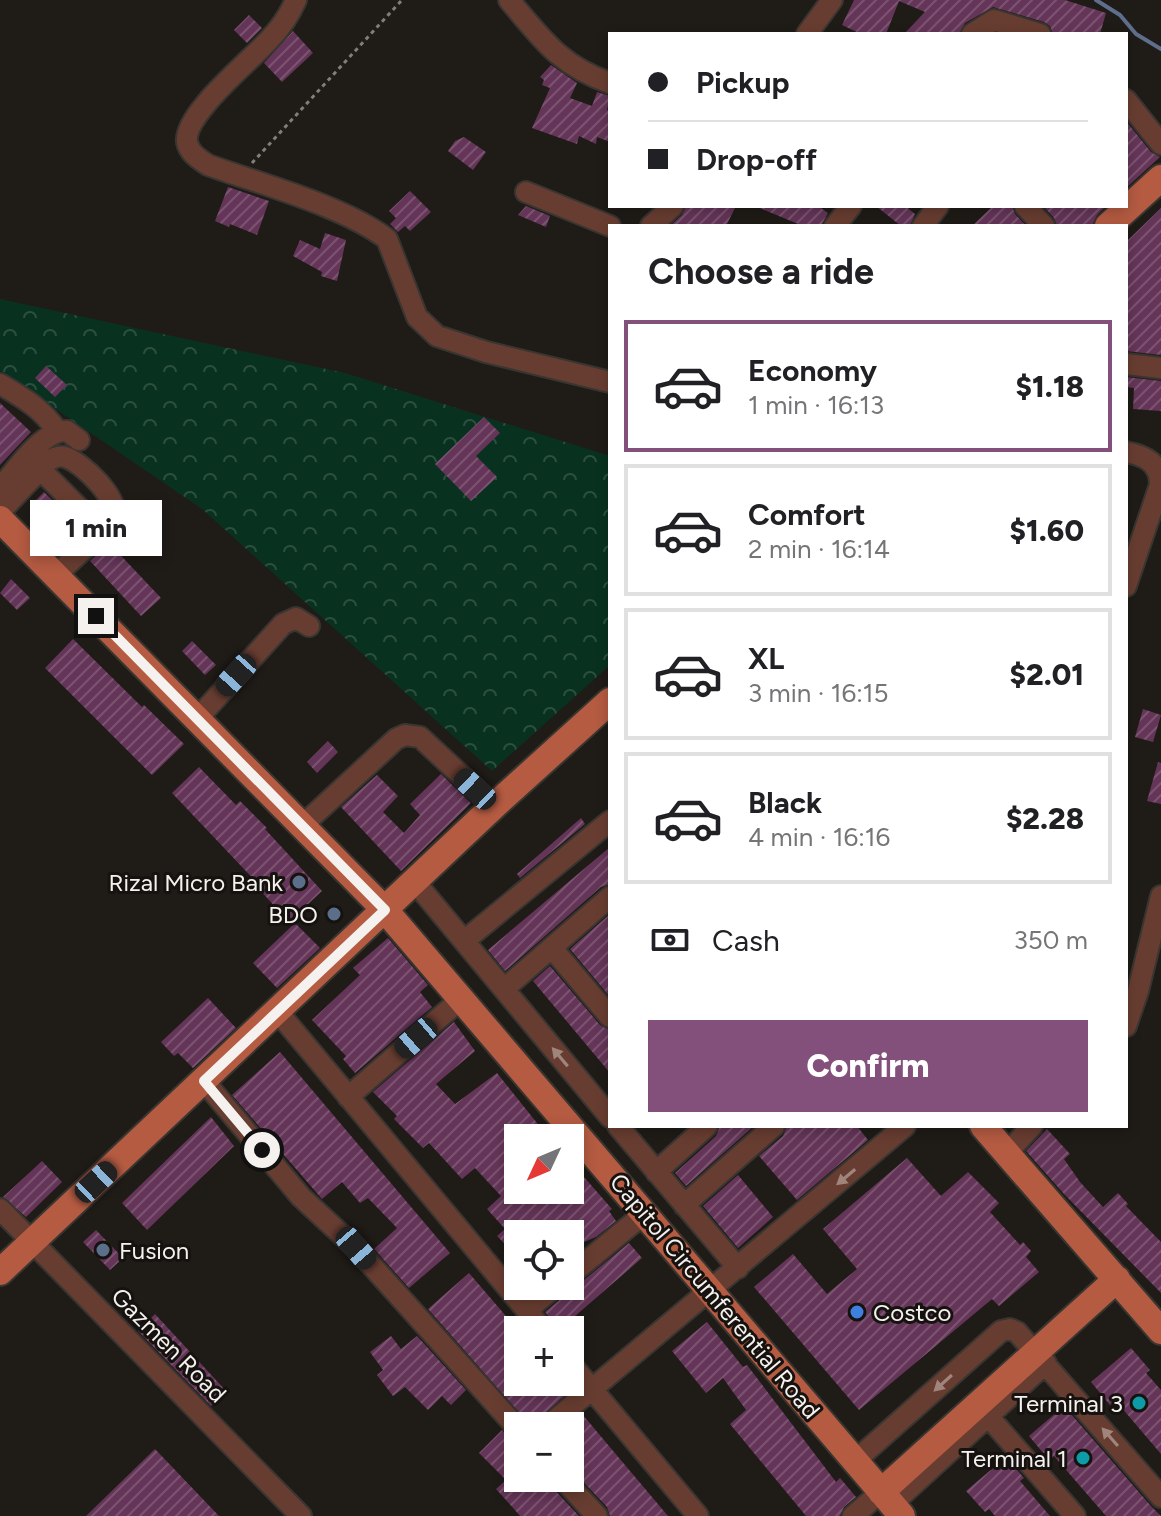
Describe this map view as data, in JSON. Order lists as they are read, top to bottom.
{
  "streets": {
    "main road": ["Capitol Circumferential Road"],
    "street": ["Gazmen Road"]
  },
  "places": [
    "Rizal Micro Bank",
    "BDO",
    "Fusion",
    "Costco",
    "Terminal 3",
    "Terminal 1"
  ],
  "north": "bottom left",
  "page": {
    "banner": ["Pickup", "Drop-off"],
    "heading": "Choose a ride",
    "list": [
      {
        "name": "Economy",
        "note": "1 min · 16:13",
        "value": "$1.18"
      },
      {
        "name": "Comfort",
        "note": "2 min · 16:14",
        "value": "$1.60"
      },
      {
        "name": "XL",
        "note": "3 min · 16:15",
        "value": "$2.01"
      },
      {
        "name": "Black",
        "note": "4 min · 16:16",
        "value": "$2.28"
      }
    ],
    "bubble": "1 min",
    "pay": ["Cash", "350 m"],
    "buttons": "Confirm",
    "map_buttons": ["+", "−"]
  }
}
